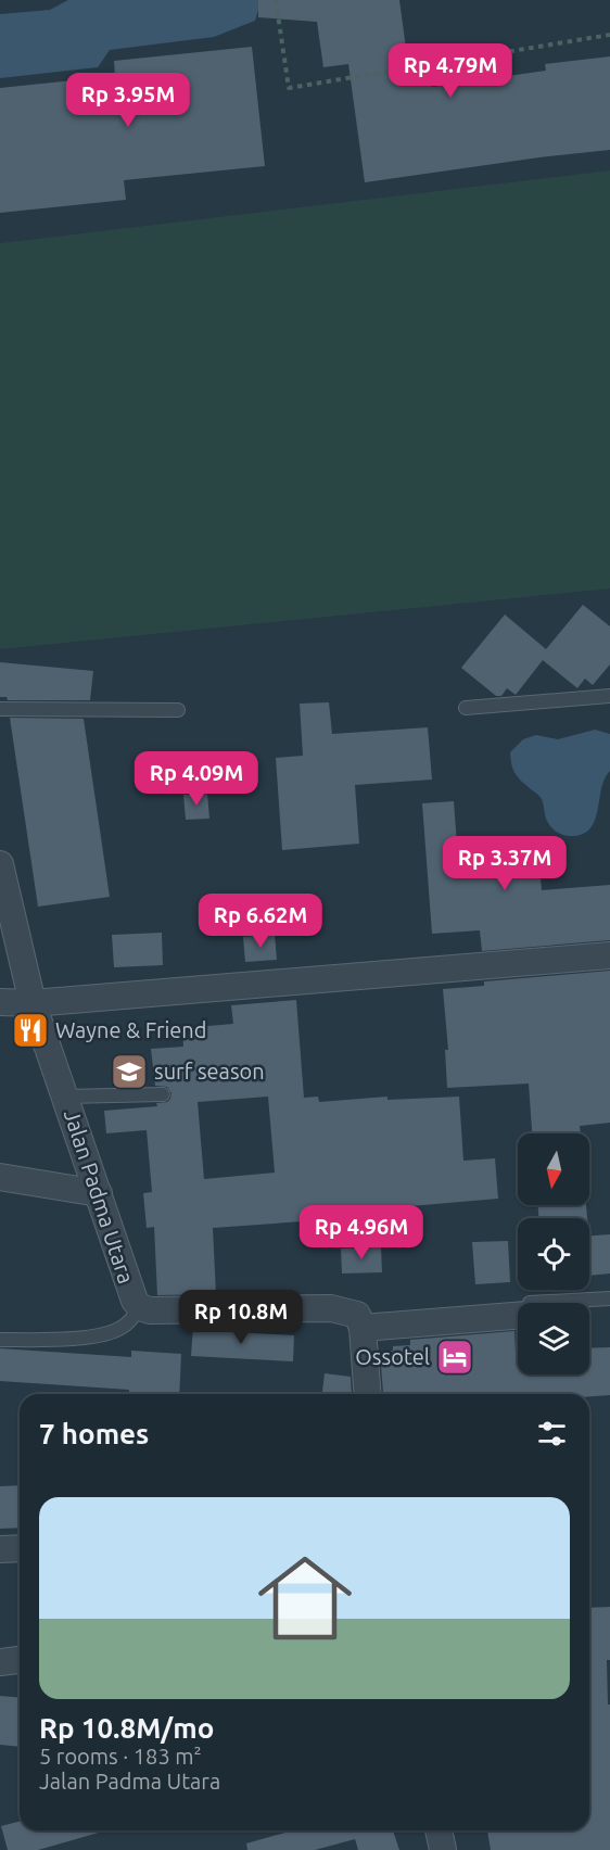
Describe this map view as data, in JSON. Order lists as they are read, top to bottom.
{
  "streets": {
    "street": ["Jalan Padma Utara"]
  },
  "places": {
    "restaurant": ["Wayne & Friend"],
    "school or university": ["surf season"],
    "hotel": ["Ossotel"]
  },
  "north": "bottom",
  "page": {
    "price": [
      "Rp 4.79M",
      "Rp 3.95M",
      "Rp 4.09M",
      "Rp 3.37M",
      "Rp 6.62M",
      "Rp 4.96M",
      "Rp 10.8M"
    ],
    "heading": "7 homes",
    "list": [
      {
        "name": "Rp 10.8M/mo",
        "note": "5 rooms · 183 m² · Jalan Padma Utara"
      }
    ]
  }
}
